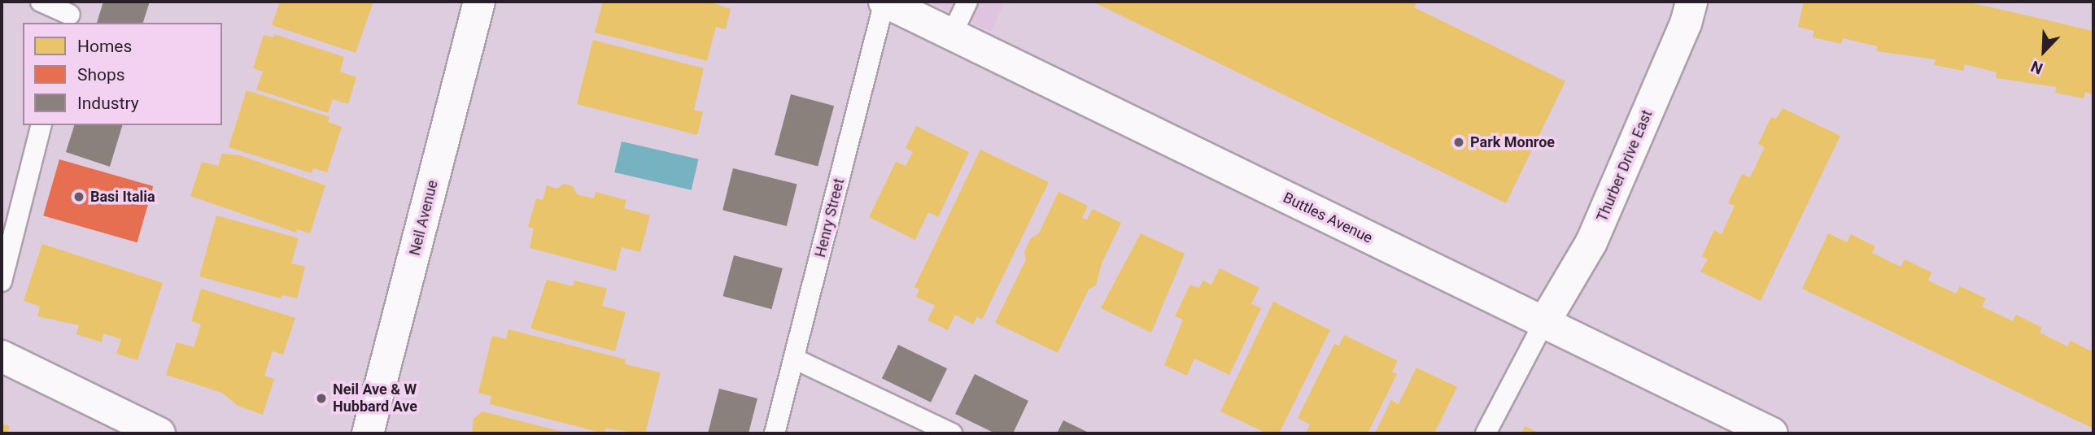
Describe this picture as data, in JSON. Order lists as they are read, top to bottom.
{
  "streets": {
    "street": ["Thurber Drive East", "Neil Avenue", "Buttles Avenue"],
    "lane": ["Henry Street"]
  },
  "crossings": [
    ["Thurber Drive East", "Buttles Avenue"],
    ["Henry Street", "Buttles Avenue"]
  ],
  "places": ["Park Monroe", "Basi Italia", "Neil Ave & W Hubbard Ave"],
  "legend": ["Homes", "Shops", "Industry"],
  "north": "bottom left"
}
